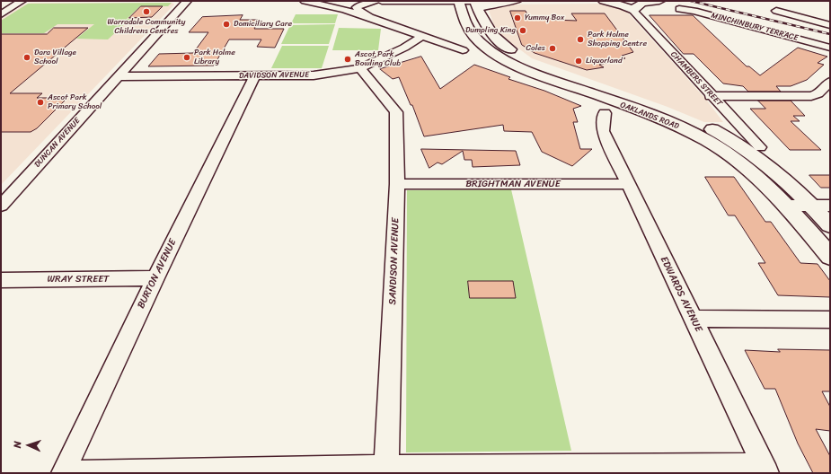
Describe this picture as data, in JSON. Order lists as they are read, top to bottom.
{
  "streets": {
    "main road": ["OAKLANDS ROAD"],
    "street": [
      "MINCHINBURY TERRACE",
      "DAVIDSON AVENUE",
      "CHAMBERS STREET",
      "DUNCAN AVENUE",
      "BRIGHTMAN AVENUE",
      "SANDISON AVENUE",
      "BURTON AVENUE",
      "WRAY STREET",
      "EDWARDS AVENUE"
    ]
  },
  "crossings": [
    ["DAVIDSON AVENUE", "DUNCAN AVENUE"],
    ["DAVIDSON AVENUE", "SANDISON AVENUE"],
    ["DAVIDSON AVENUE", "BURTON AVENUE"],
    ["BRIGHTMAN AVENUE", "SANDISON AVENUE"],
    ["BRIGHTMAN AVENUE", "EDWARDS AVENUE"],
    ["BURTON AVENUE", "WRAY STREET"]
  ],
  "places": [
    "Warradale Community Childrens Centres",
    "Yummy Box",
    "Domiciliary Care",
    "Dumpling King",
    "Park Holme Shopping Centre",
    "Coles",
    "Dara Village School",
    "Park Holme Library",
    "Ascot Park Bowling Club",
    "Liquorland",
    "Ascot Park Primary School"
  ],
  "north": "left"
}
